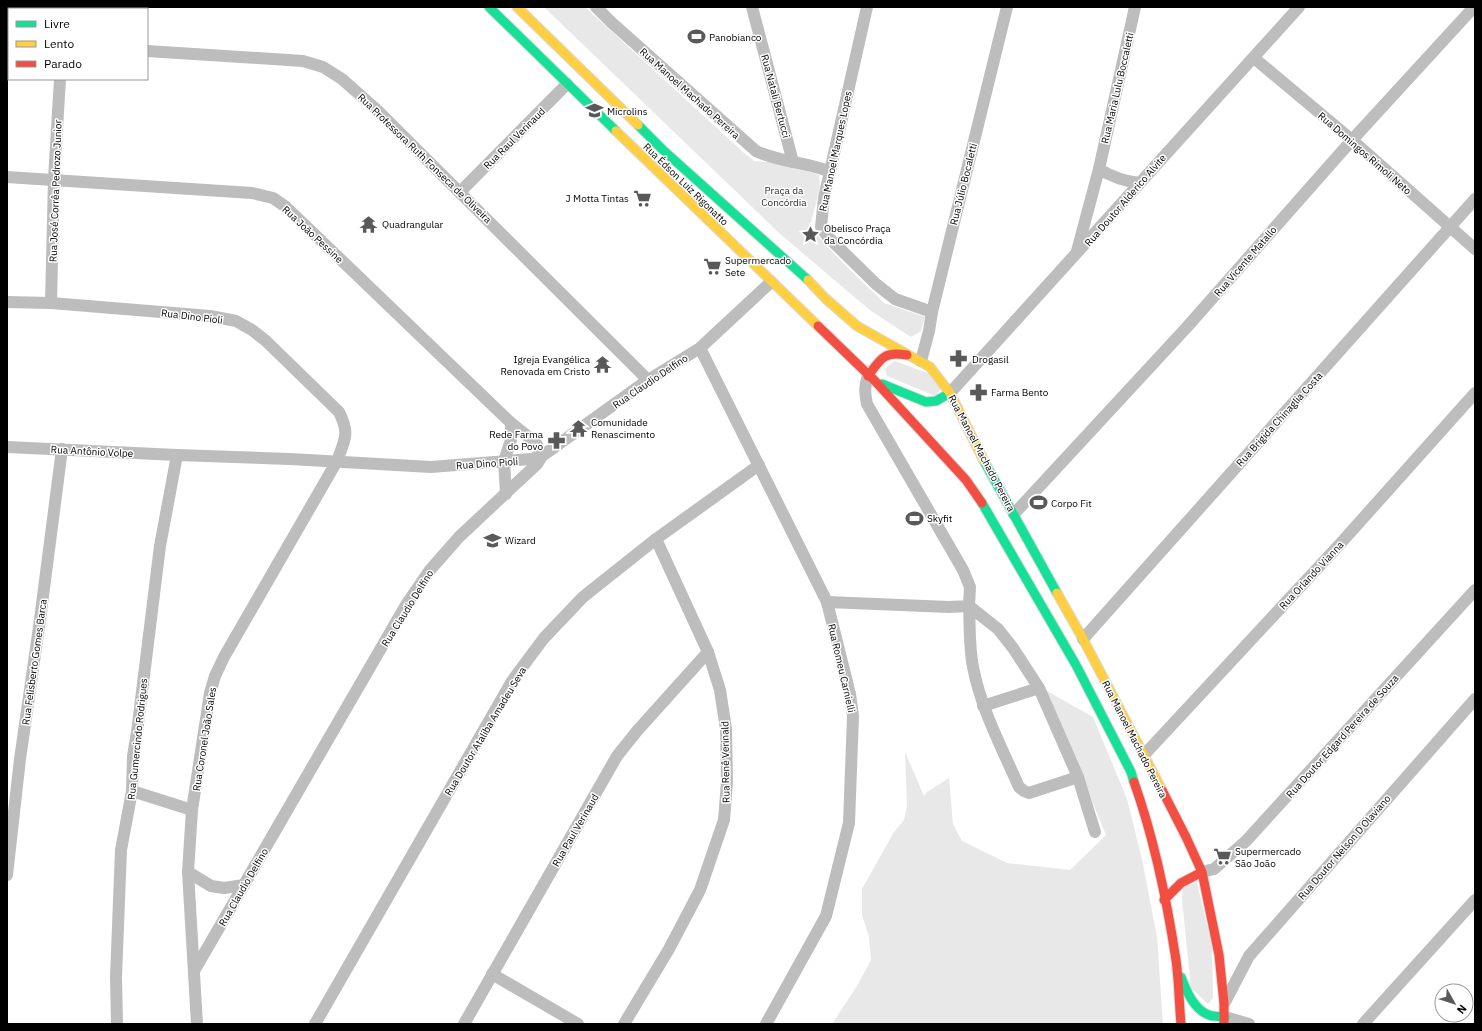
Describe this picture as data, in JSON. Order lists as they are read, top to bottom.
{
  "streets": {
    "main road": ["Rua Manoel Machado Pereira", "Rua Édson Luiz Rigonatto"],
    "street": [
      "Rua Maria Lulu Boccaletti",
      "Rua Natali Bertucci",
      "Rua Raul Verinaud",
      "Rua Manoel Marques Lopes",
      "Rua Domingos Rímoli Neto",
      "Rua Professora Ruth Fonseca de Oliveira",
      "Rua Júlio Bocaletti",
      "Rua José Corrêa Pedrozo Junior",
      "Rua Doutor Alderico Alvite",
      "Rua João Pessine",
      "Rua Vicente Matallo",
      "Rua Dino Pioli",
      "Rua Claudio Delfino",
      "Rua Brigida Chinaglia Costa",
      "Rua Antônio Volpe",
      "Rua Orlando Vianna",
      "Rua Felisberto Gomes Barca",
      "Rua Romeu Carnielli",
      "Rua Doutor Ataliba Amadeu Seva",
      "Rua Doutor Edgard Pereira de Souza",
      "Rua Gumercindo Rodrigues",
      "Rua Coronel João Sales",
      "Rua Renê Verinald",
      "Rua Paul Verinaud",
      "Rua Doutor Nelson D Olaviano"
    ]
  },
  "crossings": [
    ["Rua Maria Lulu Boccaletti", "Rua Doutor Alderico Alvite"],
    ["Rua Manoel Machado Pereira", "Rua Natali Bertucci"],
    ["Rua Manoel Machado Pereira", "Rua Manoel Marques Lopes"],
    ["Rua Manoel Machado Pereira", "Rua Édson Luiz Rigonatto"],
    ["Rua Manoel Machado Pereira", "Rua Júlio Bocaletti"],
    ["Rua Manoel Machado Pereira", "Rua Doutor Alderico Alvite"],
    ["Rua Manoel Machado Pereira", "Rua Vicente Matallo"],
    ["Rua Manoel Machado Pereira", "Rua Brigida Chinaglia Costa"],
    ["Rua Manoel Machado Pereira", "Rua Orlando Vianna"],
    ["Rua Manoel Machado Pereira", "Rua Doutor Edgard Pereira de Souza"],
    ["Rua Manoel Machado Pereira", "Rua Doutor Nelson D Olaviano"],
    ["Rua Raul Verinaud", "Rua Professora Ruth Fonseca de Oliveira"],
    ["Rua Raul Verinaud", "Rua Édson Luiz Rigonatto"],
    ["Rua Manoel Marques Lopes", "Rua Júlio Bocaletti"],
    ["Rua Domingos Rímoli Neto", "Rua Doutor Alderico Alvite"],
    ["Rua Domingos Rímoli Neto", "Rua Vicente Matallo"],
    ["Rua Domingos Rímoli Neto", "Rua Brigida Chinaglia Costa"],
    ["Rua Professora Ruth Fonseca de Oliveira", "Rua Claudio Delfino"],
    ["Rua Édson Luiz Rigonatto", "Rua Claudio Delfino"],
    ["Rua José Corrêa Pedrozo Junior", "Rua João Pessine"],
    ["Rua José Corrêa Pedrozo Junior", "Rua Dino Pioli"],
    ["Rua João Pessine", "Rua Dino Pioli"],
    ["Rua João Pessine", "Rua Claudio Delfino"],
    ["Rua Dino Pioli", "Rua Claudio Delfino"],
    ["Rua Dino Pioli", "Rua Antônio Volpe"],
    ["Rua Dino Pioli", "Rua Gumercindo Rodrigues"],
    ["Rua Dino Pioli", "Rua Coronel João Sales"],
    ["Rua Claudio Delfino", "Rua Romeu Carnielli"],
    ["Rua Claudio Delfino", "Rua Coronel João Sales"],
    ["Rua Antônio Volpe", "Rua Felisberto Gomes Barca"],
    ["Rua Antônio Volpe", "Rua Gumercindo Rodrigues"],
    ["Rua Romeu Carnielli", "Rua Doutor Ataliba Amadeu Seva"],
    ["Rua Doutor Ataliba Amadeu Seva", "Rua Renê Verinald"],
    ["Rua Renê Verinald", "Rua Paul Verinaud"]
  ],
  "parks": ["Praça da Concórdia"],
  "places": {
    "sports": ["Panobianco", "Corpo Fit", "Skyfit"],
    "school or university": ["Microlins", "Wizard"],
    "supermarket": ["J Motta Tintas", "Supermercado Sete", "Supermercado São João"],
    "temple": ["Quadrangular", "Igreja Evangélica Renovada em Cristo", "Comunidade Renascimento"],
    "place": ["Obelisco Praça da Concórdia"],
    "pharmacy": ["Drogasil", "Farma Bento", "Rede Farma do Povo"]
  },
  "legend": ["Livre", "Lento", "Parado"],
  "north": "bottom right"
}
